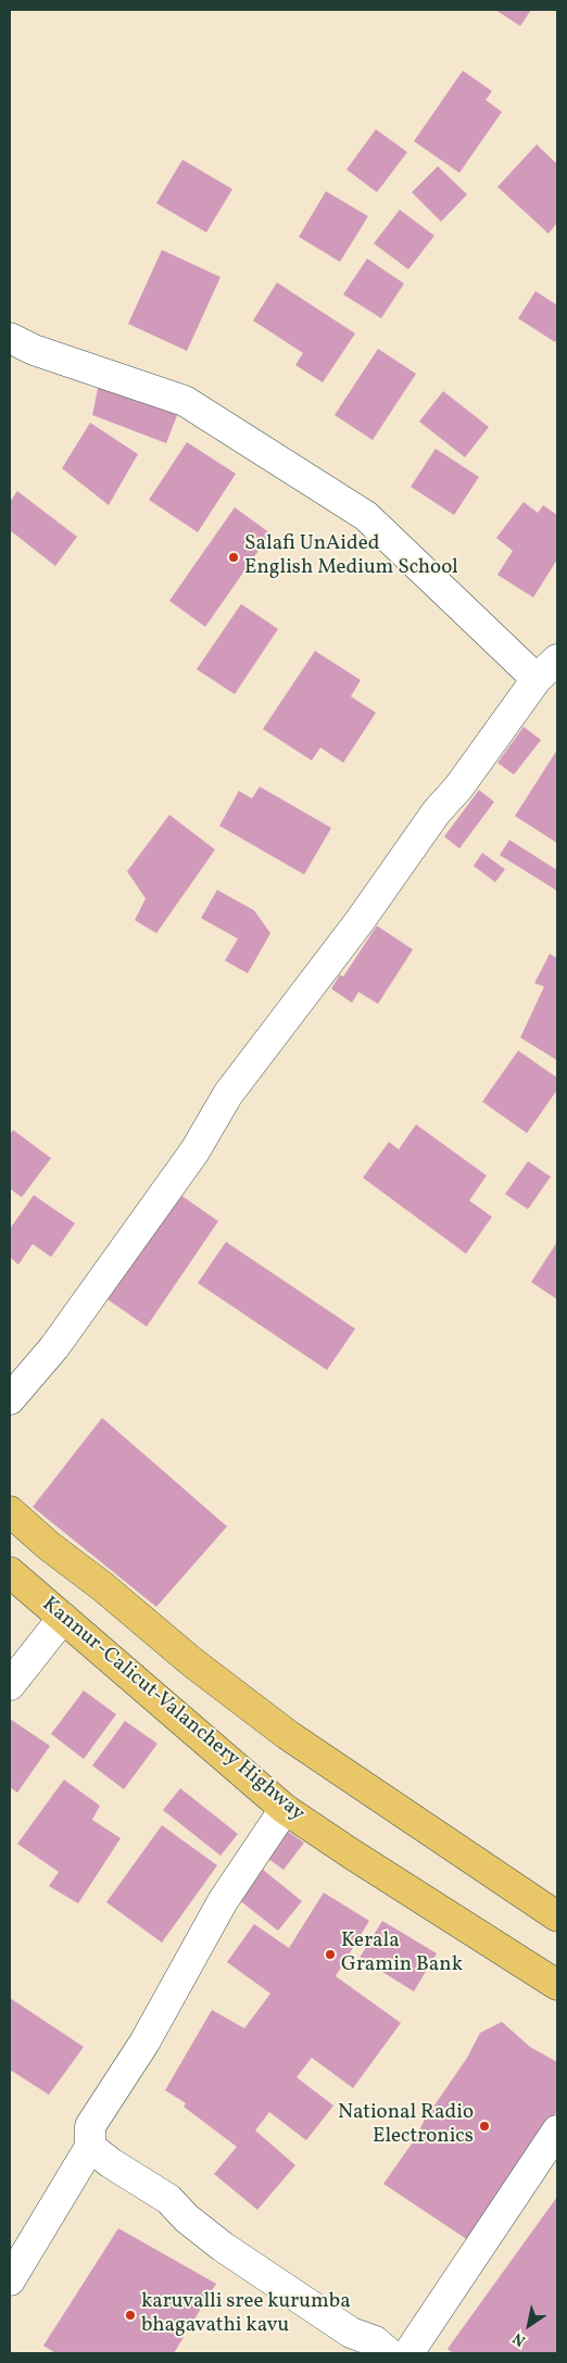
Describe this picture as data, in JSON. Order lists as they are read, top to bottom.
{
  "streets": {
    "highway": ["Kannur-Calicut-Valanchery Highway"]
  },
  "places": [
    "Salafi UnAided English Medium School",
    "Kerala Gramin Bank",
    "National Radio Electronics",
    "karuvalli sree kurumba bhagavathi kavu"
  ],
  "north": "bottom left"
}
